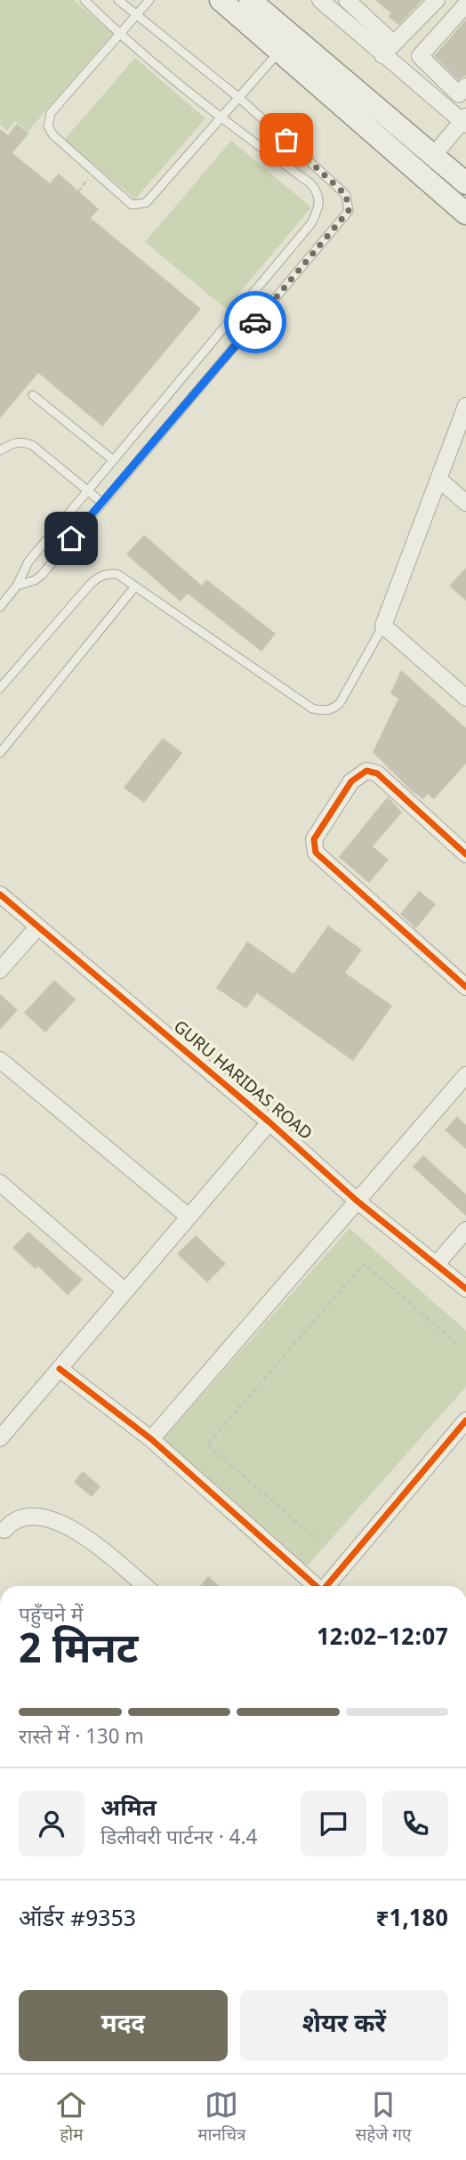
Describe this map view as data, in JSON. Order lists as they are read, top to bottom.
{
  "streets": {
    "street": ["GURU HARIDAS ROAD"]
  },
  "page": {
    "heading": ["2 मिनट", "पहुँचने में", "12:02–12:07"],
    "panel": [
      "अमित",
      "डिलीवरी पार्टनर · 4.4",
      "ऑर्डर #9353",
      "₹1,180"
    ],
    "bar": "रास्ते में · 130 m",
    "buttons": ["मदद", "शेयर करें"],
    "tabs": ["होम", "मानचित्र", "सहेजे गए"]
  }
}
